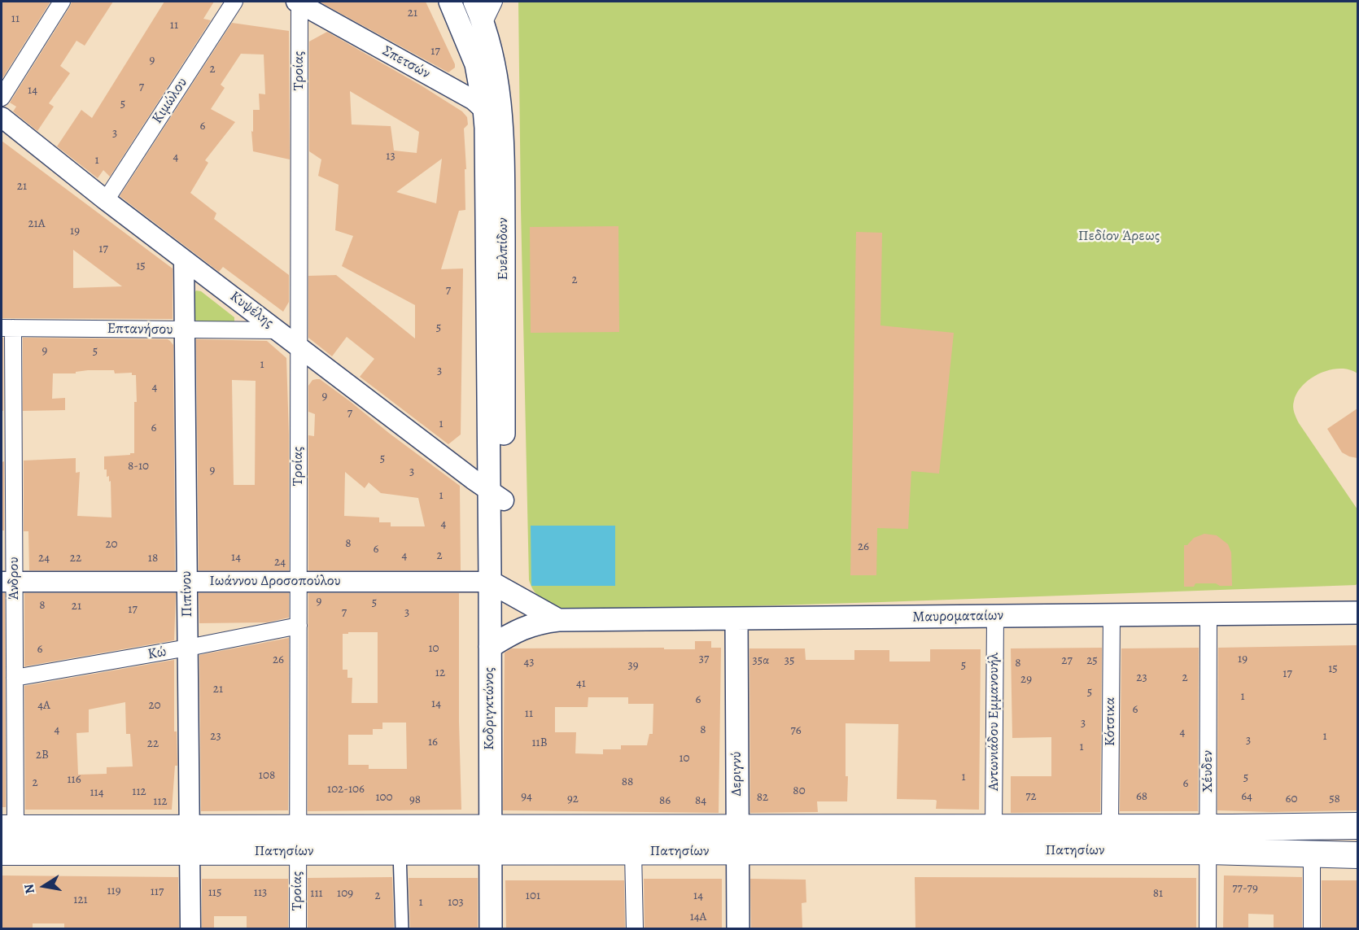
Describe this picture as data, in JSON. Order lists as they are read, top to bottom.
{
  "streets": {
    "main road": [
      "Ευελπίδων",
      "Μαυροματαίων",
      "Κοδριγκτώνος",
      "Δεριγνύ",
      "Πατησίων"
    ],
    "street": [
      "Σπετσών",
      "Τροίας",
      "Κιμώλου",
      "Κυψέλης",
      "Επτανήσου",
      "Άνδρου",
      "Ιωάννου Δροσοπούλου",
      "Πιπίνου",
      "Κώ",
      "Αντωνιάδου Εμμανουήλ",
      "Κότσικα",
      "Χέυδεν"
    ]
  },
  "crossings": [
    ["Σπετσών", "Τροίας"],
    ["Σπετσών", "Ευελπίδων"],
    ["Τροίας", "Κυψέλης"],
    ["Τροίας", "Ιωάννου Δροσοπούλου"],
    ["Τροίας", "Κώ"],
    ["Τροίας", "Πατησίων"],
    ["Κιμώλου", "Κυψέλης"],
    ["Ευελπίδων", "Κυψέλης"],
    ["Ευελπίδων", "Κοδριγκτώνος"],
    ["Κυψέλης", "Επτανήσου"],
    ["Κυψέλης", "Πιπίνου"],
    ["Κυψέλης", "Κοδριγκτώνος"],
    ["Επτανήσου", "Άνδρου"],
    ["Επτανήσου", "Πιπίνου"],
    ["Άνδρου", "Ιωάννου Δροσοπούλου"],
    ["Άνδρου", "Κώ"],
    ["Άνδρου", "Πατησίων"],
    ["Ιωάννου Δροσοπούλου", "Πιπίνου"],
    ["Ιωάννου Δροσοπούλου", "Μαυροματαίων"],
    ["Ιωάννου Δροσοπούλου", "Κοδριγκτώνος"],
    ["Πιπίνου", "Κώ"],
    ["Πιπίνου", "Πατησίων"],
    ["Μαυροματαίων", "Κοδριγκτώνος"],
    ["Μαυροματαίων", "Αντωνιάδου Εμμανουήλ"],
    ["Μαυροματαίων", "Κότσικα"],
    ["Μαυροματαίων", "Χέυδεν"],
    ["Μαυροματαίων", "Δεριγνύ"],
    ["Κοδριγκτώνος", "Πατησίων"],
    ["Αντωνιάδου Εμμανουήλ", "Πατησίων"],
    ["Κότσικα", "Πατησίων"],
    ["Χέυδεν", "Πατησίων"],
    ["Δεριγνύ", "Πατησίων"]
  ],
  "parks": ["Πεδίον Άρεως"],
  "house_numbers": [
    "21",
    "11",
    "11",
    "17",
    "9",
    "2",
    "7",
    "14",
    "5",
    "6",
    "3",
    "13",
    "4",
    "1",
    "21",
    "21Α",
    "19",
    "17",
    "15",
    "2",
    "7",
    "5",
    "9",
    "5",
    "1",
    "3",
    "4",
    "9",
    "7",
    "1",
    "6",
    "5",
    "8-10",
    "9",
    "3",
    "1",
    "4",
    "8",
    "20",
    "26",
    "6",
    "4",
    "2",
    "14",
    "24",
    "22",
    "18",
    "24",
    "9",
    "5",
    "8",
    "21",
    "17",
    "7",
    "3",
    "10",
    "6",
    "37",
    "19",
    "26",
    "35α",
    "35",
    "27",
    "25",
    "43",
    "8",
    "39",
    "5",
    "15",
    "12",
    "17",
    "23",
    "2",
    "29",
    "41",
    "21",
    "5",
    "1",
    "6",
    "14",
    "4Α",
    "20",
    "6",
    "11",
    "3",
    "4",
    "8",
    "76",
    "4",
    "23",
    "1",
    "3",
    "16",
    "11Β",
    "22",
    "1",
    "2Β",
    "10",
    "108",
    "1",
    "5",
    "116",
    "88",
    "2",
    "6",
    "102-106",
    "80",
    "112",
    "114",
    "94",
    "72",
    "68",
    "64",
    "100",
    "82",
    "92",
    "60",
    "58",
    "98",
    "86",
    "84",
    "112",
    "77-79",
    "119",
    "117",
    "115",
    "113",
    "111",
    "109",
    "81",
    "2",
    "101",
    "14",
    "121",
    "1",
    "103",
    "14Α"
  ],
  "north": "left"
}
